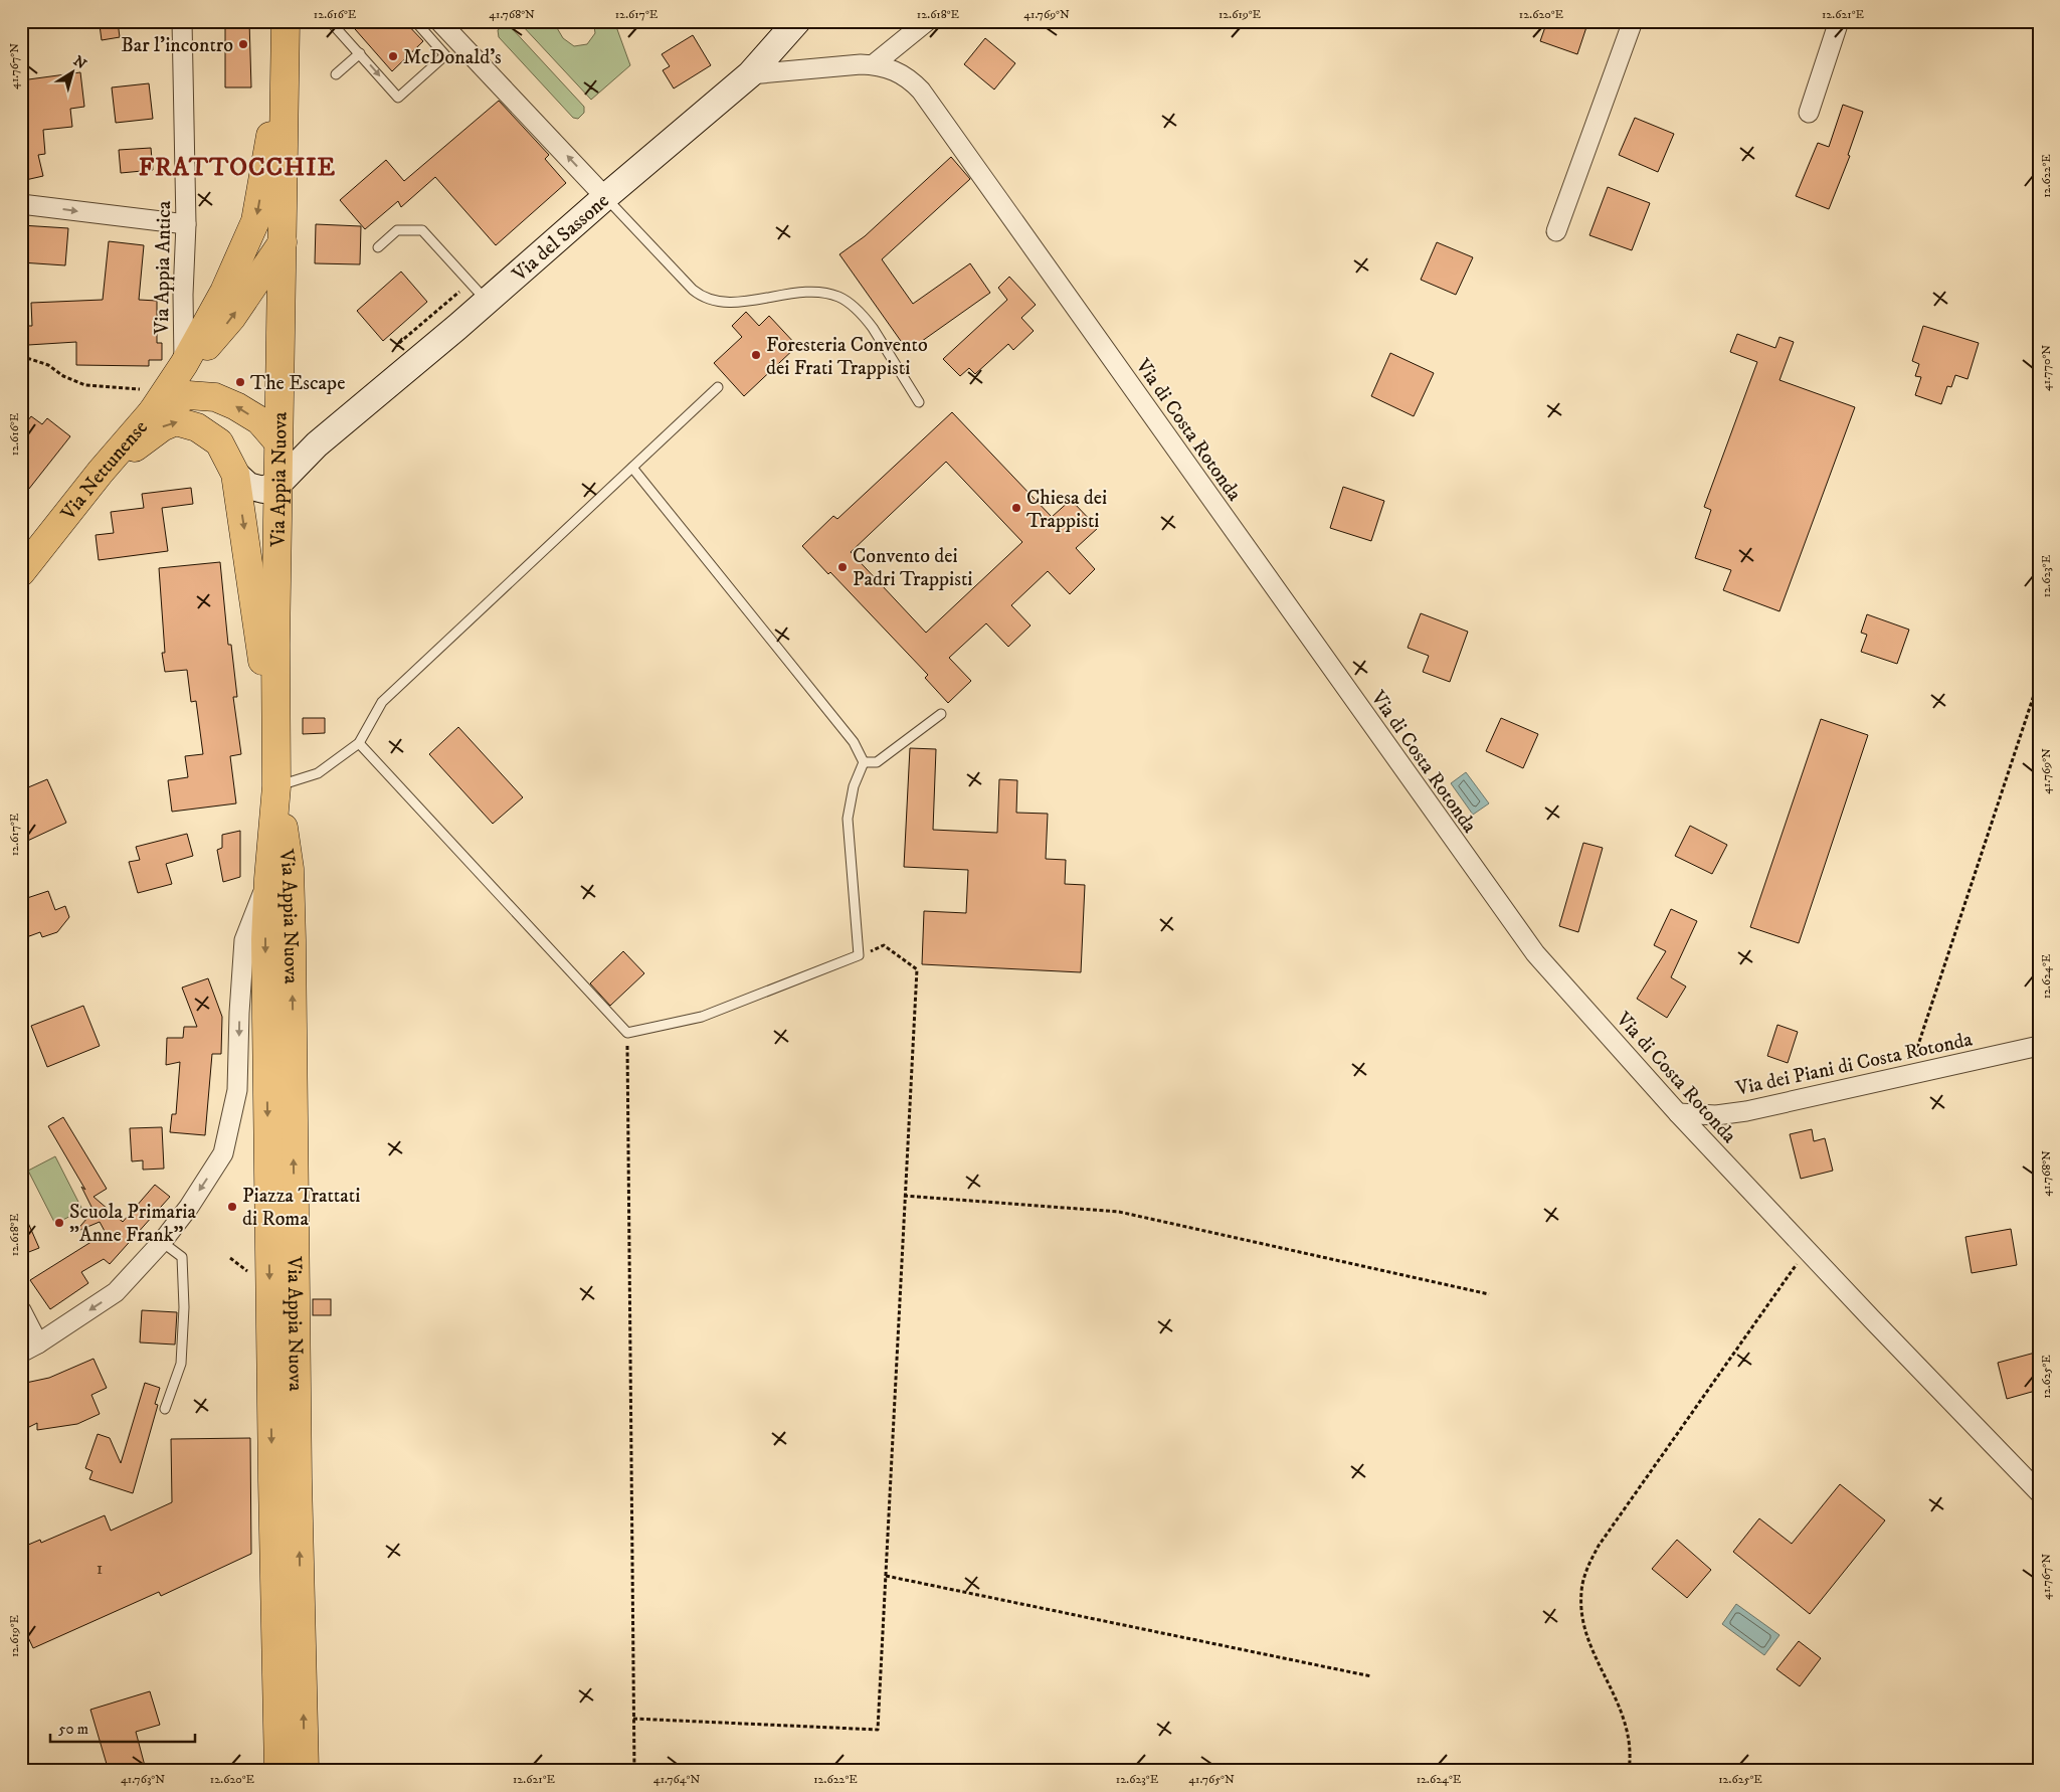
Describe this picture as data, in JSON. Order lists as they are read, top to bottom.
{
  "streets": {
    "main road": ["Via del Sassone", "Via Nettunense", "Via Appia Nuova"],
    "street": ["Via Appia Antica", "Via di Costa Rotonda", "Via dei Piani di Costa Rotonda"]
  },
  "crossings": [
    ["Via del Sassone", "Via di Costa Rotonda"],
    ["Via del Sassone", "Via Appia Nuova"],
    ["Via Appia Antica", "Via Nettunense"],
    ["Via di Costa Rotonda", "Via dei Piani di Costa Rotonda"]
  ],
  "districts": ["FRATTOCCHIE"],
  "places": [
    "Bar l'incontro",
    "McDonald's",
    "Foresteria Convento dei Frati Trappisti",
    "The Escape",
    "Chiesa dei Trappisti",
    "Convento dei Padri Trappisti",
    "Piazza Trattati di Roma",
    "Scuola Primaria \"Anne Frank\""
  ],
  "house_numbers": ["1"],
  "scale_bar": "50 m",
  "north": "top right",
  "coordinates": [
    "12.616°E",
    "41.768°N",
    "12.617°E",
    "12.618°E",
    "41.769°N",
    "12.619°E",
    "12.620°E",
    "12.621°E",
    "41.767°N",
    "12.622°E",
    "41.770°N",
    "12.623°E",
    "12.624°E",
    "12.625°E",
    "41.763°N",
    "41.764°N",
    "41.765°N"
  ]
}
